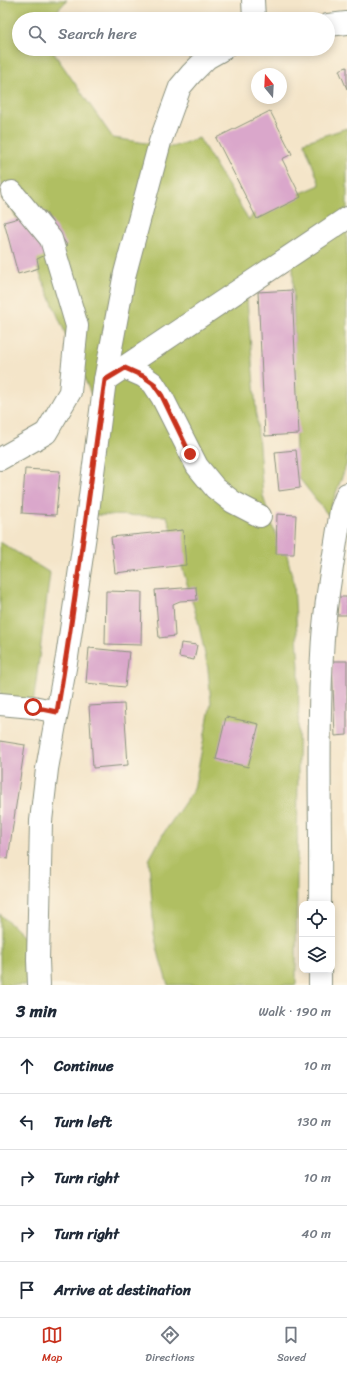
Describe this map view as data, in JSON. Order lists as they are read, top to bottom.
{
  "north": "top",
  "page": {
    "search": "Search here",
    "heading": ["3 min", "Walk · 190 m"],
    "list": [
      ["Continue", "10 m"],
      ["Turn left", "130 m"],
      ["Turn right", "10 m"],
      ["Turn right", "40 m"],
      "Arrive at destination"
    ],
    "nav": ["Map", "Directions", "Saved"]
  }
}
